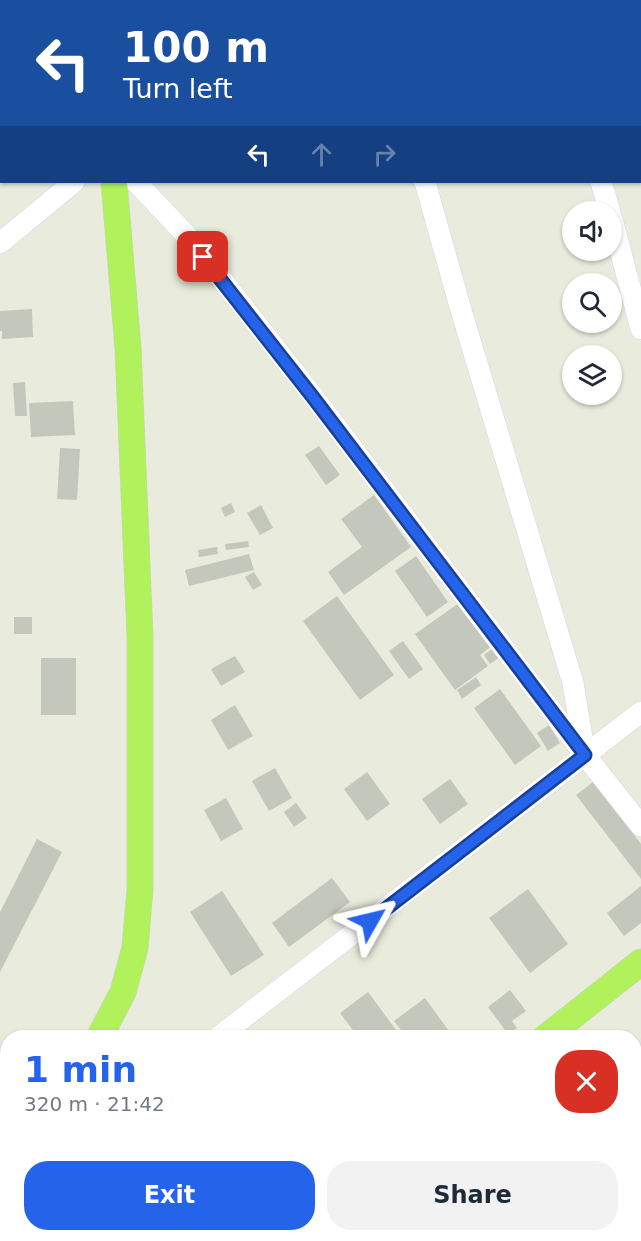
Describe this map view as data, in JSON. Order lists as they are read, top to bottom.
{
  "page": {
    "turn": ["100 m", "Turn left"],
    "heading": ["1 min", "320 m · 21:42"],
    "buttons": ["Exit", "Share"]
  }
}
